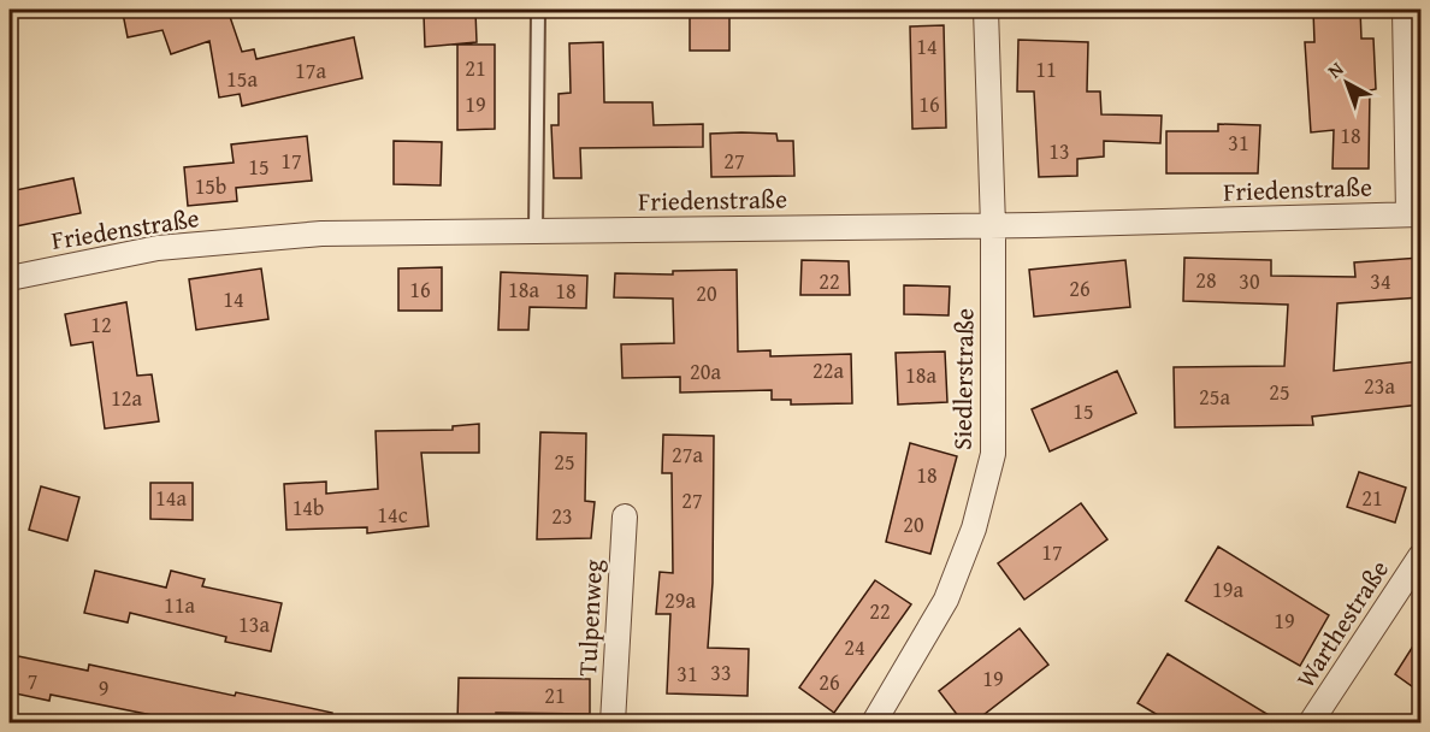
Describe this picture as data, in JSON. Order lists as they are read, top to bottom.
{
  "streets": {
    "street": [
      "Friedenstraße",
      "Siedlerstraße",
      "Tulpenweg",
      "Warthestraße"
    ]
  },
  "crossings": [
    ["Friedenstraße", "Siedlerstraße"]
  ],
  "house_numbers": [
    "14",
    "21",
    "11",
    "17a",
    "15a",
    "19",
    "16",
    "18",
    "31",
    "13",
    "17",
    "27",
    "15",
    "15b",
    "28",
    "22",
    "30",
    "34",
    "26",
    "16",
    "18a",
    "18",
    "20",
    "14",
    "12",
    "22a",
    "20a",
    "18a",
    "23a",
    "25",
    "25a",
    "12a",
    "15",
    "27a",
    "25",
    "18",
    "14a",
    "21",
    "27",
    "14b",
    "14c",
    "23",
    "20",
    "17",
    "19a",
    "29a",
    "11a",
    "22",
    "19",
    "13a",
    "24",
    "33",
    "31",
    "19",
    "7",
    "26",
    "9",
    "21"
  ],
  "north": "top left"
}
